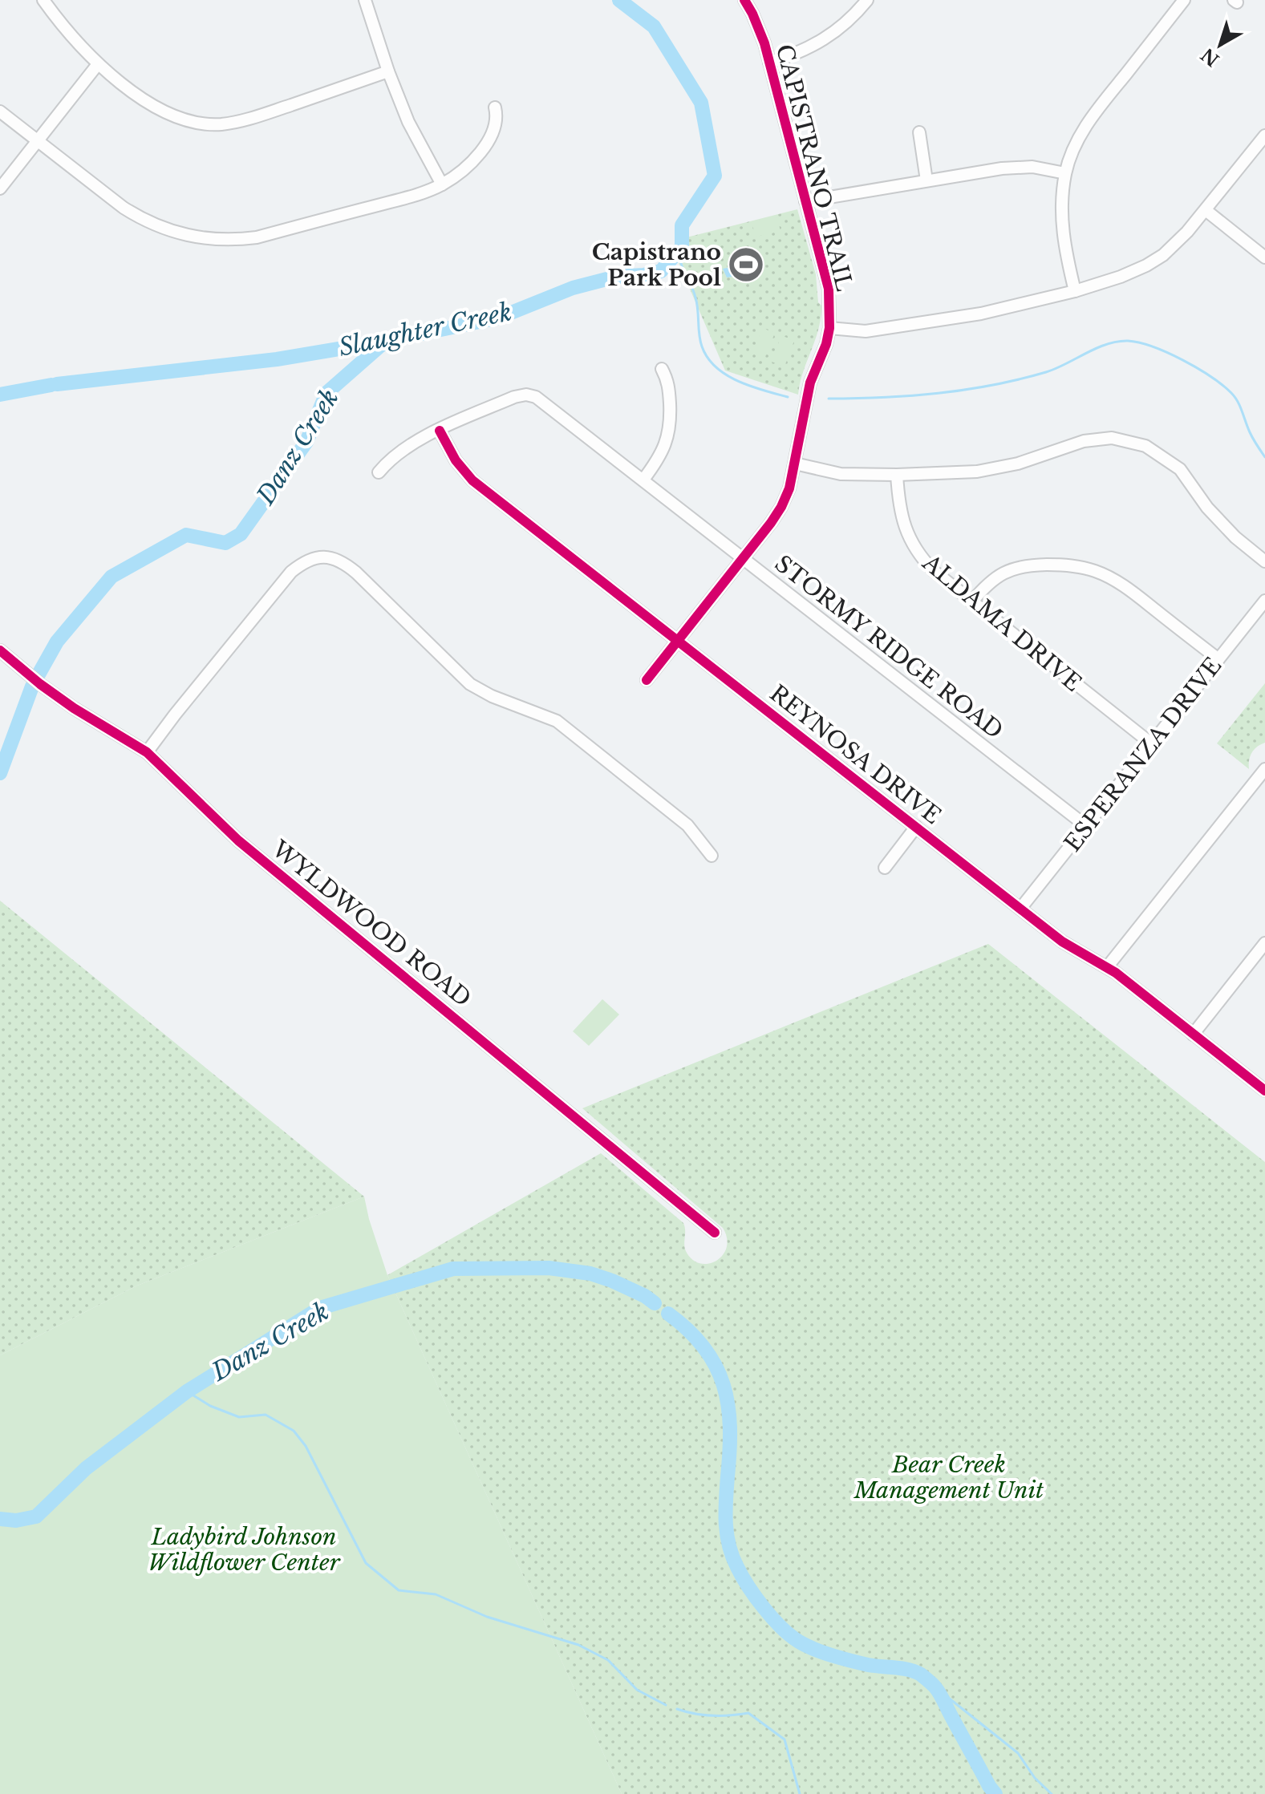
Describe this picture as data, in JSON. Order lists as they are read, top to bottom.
{
  "streets": {
    "street": [
      "CAPISTRANO TRAIL",
      "ALDAMA DRIVE",
      "STORMY RIDGE ROAD",
      "REYNOSA DRIVE",
      "ESPERANZA DRIVE",
      "WYLDWOOD ROAD"
    ]
  },
  "crossings": [
    ["CAPISTRANO TRAIL", "STORMY RIDGE ROAD"],
    ["CAPISTRANO TRAIL", "REYNOSA DRIVE"],
    ["ALDAMA DRIVE", "ESPERANZA DRIVE"],
    ["STORMY RIDGE ROAD", "REYNOSA DRIVE"],
    ["STORMY RIDGE ROAD", "ESPERANZA DRIVE"],
    ["REYNOSA DRIVE", "ESPERANZA DRIVE"]
  ],
  "water": ["Slaughter Creek", "Danz Creek"],
  "parks": ["Bear Creek Management Unit", "Ladybird Johnson Wildflower Center"],
  "places": {
    "sports": ["Capistrano Park Pool"]
  },
  "north": "bottom left"
}
